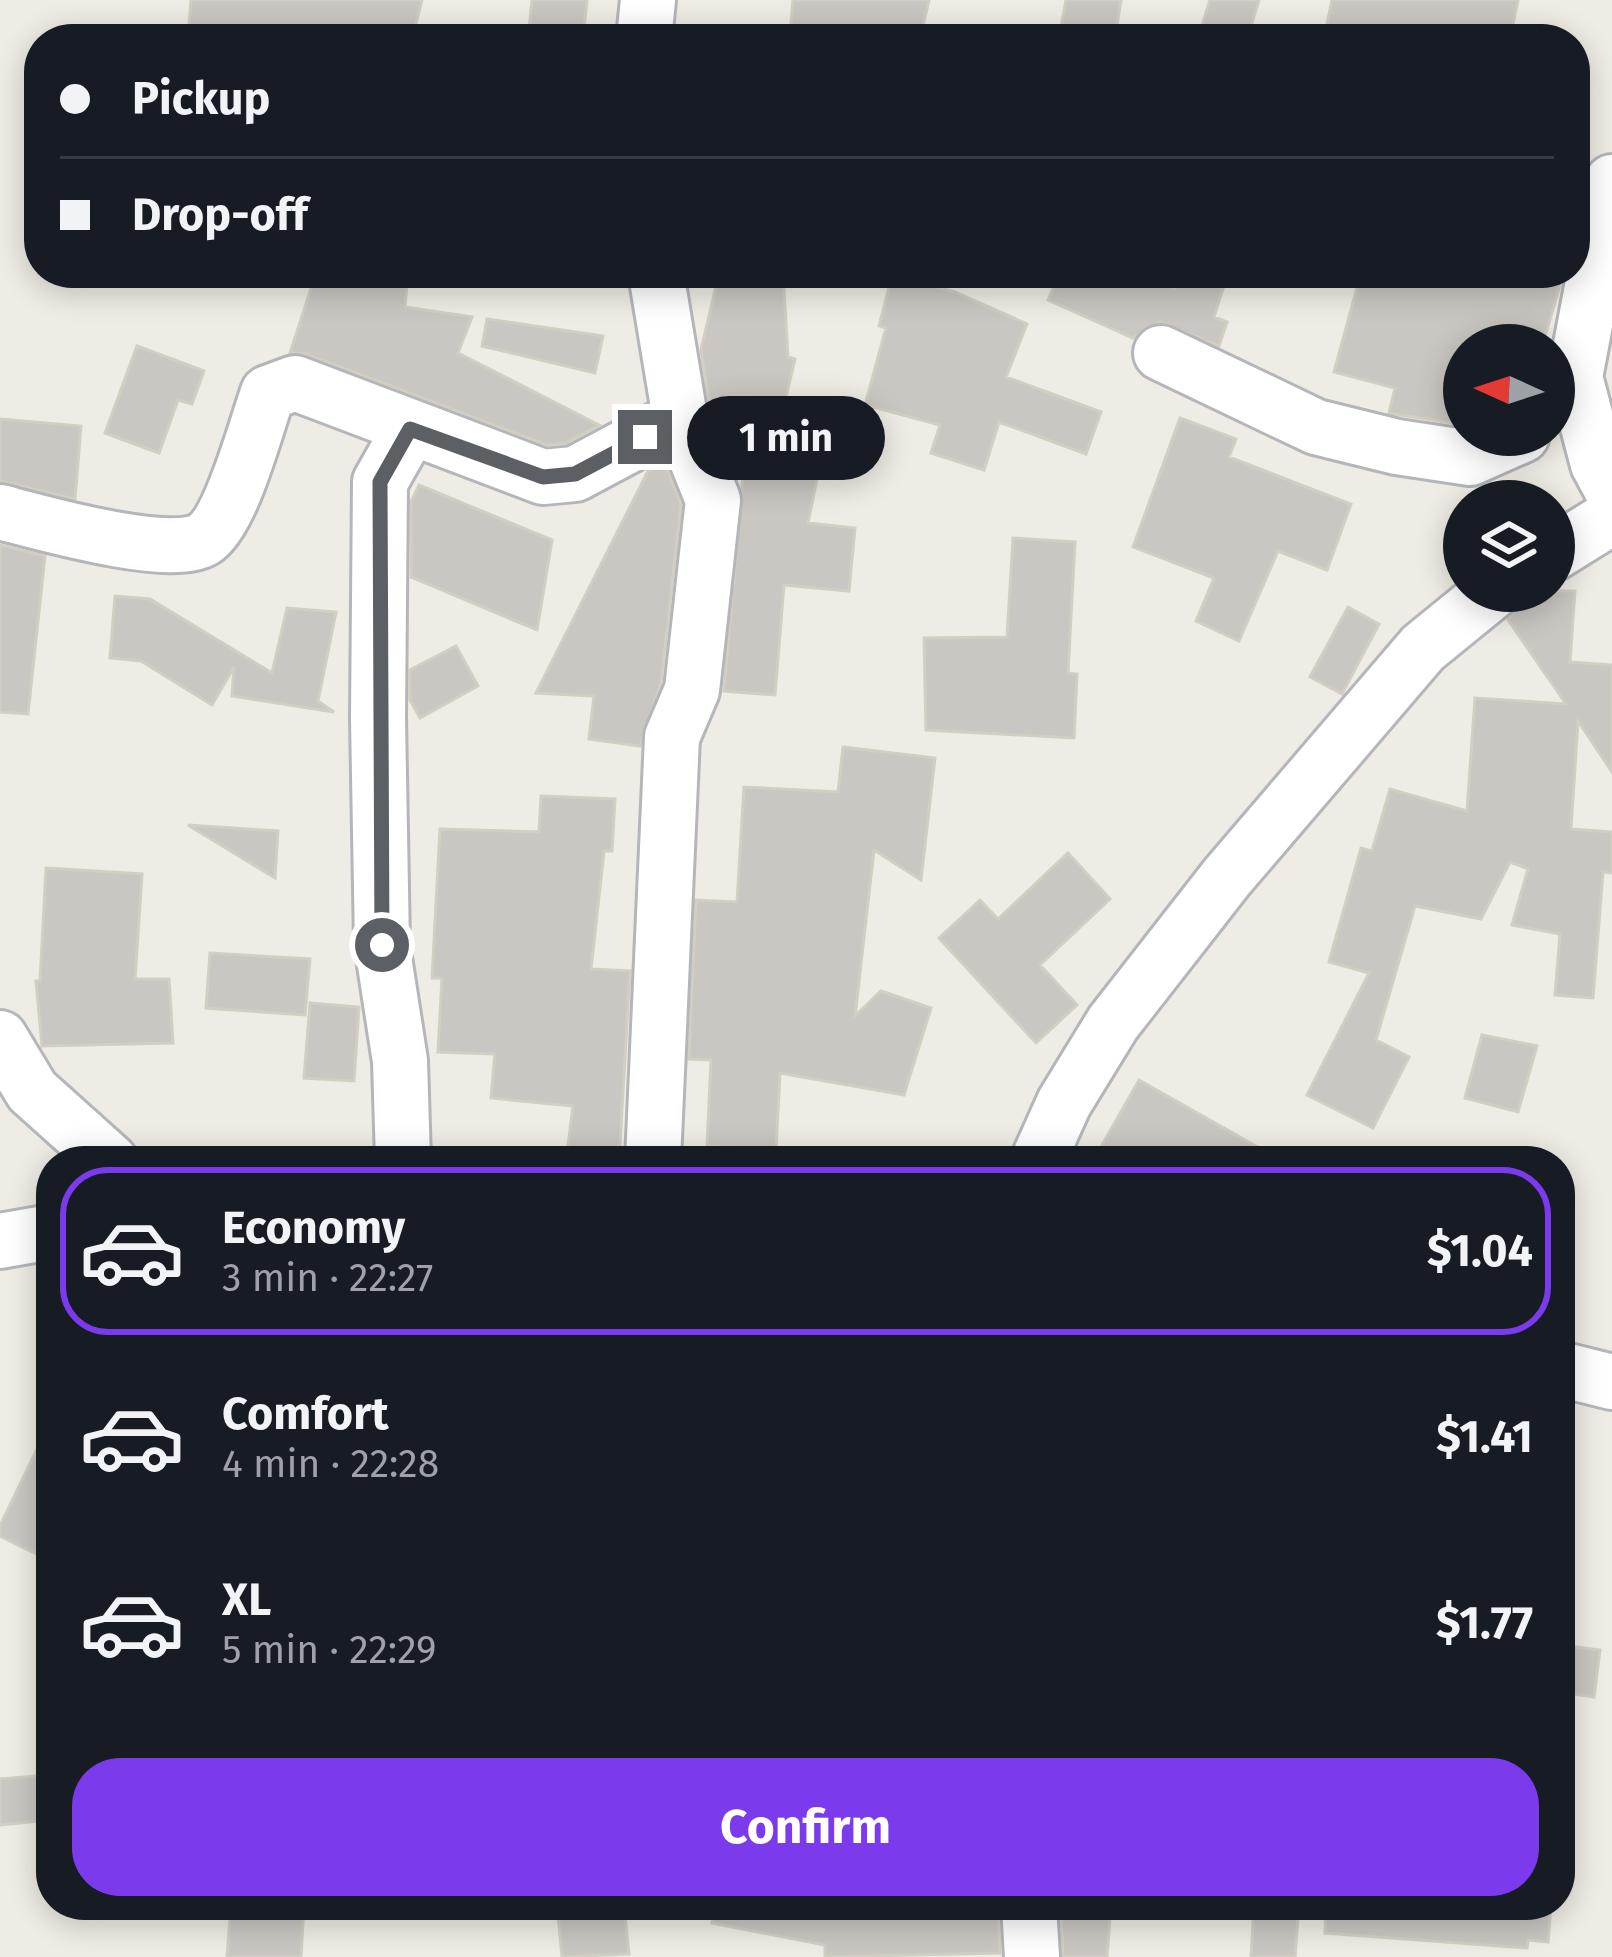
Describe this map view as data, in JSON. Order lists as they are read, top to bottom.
{
  "north": "left",
  "page": {
    "banner": ["Pickup", "Drop-off"],
    "bubble": "1 min",
    "list": [
      {
        "name": "Economy",
        "note": "3 min · 22:27",
        "value": "$1.04"
      },
      {
        "name": "Comfort",
        "note": "4 min · 22:28",
        "value": "$1.41"
      },
      {
        "name": "XL",
        "note": "5 min · 22:29",
        "value": "$1.77"
      }
    ],
    "buttons": "Confirm"
  }
}
